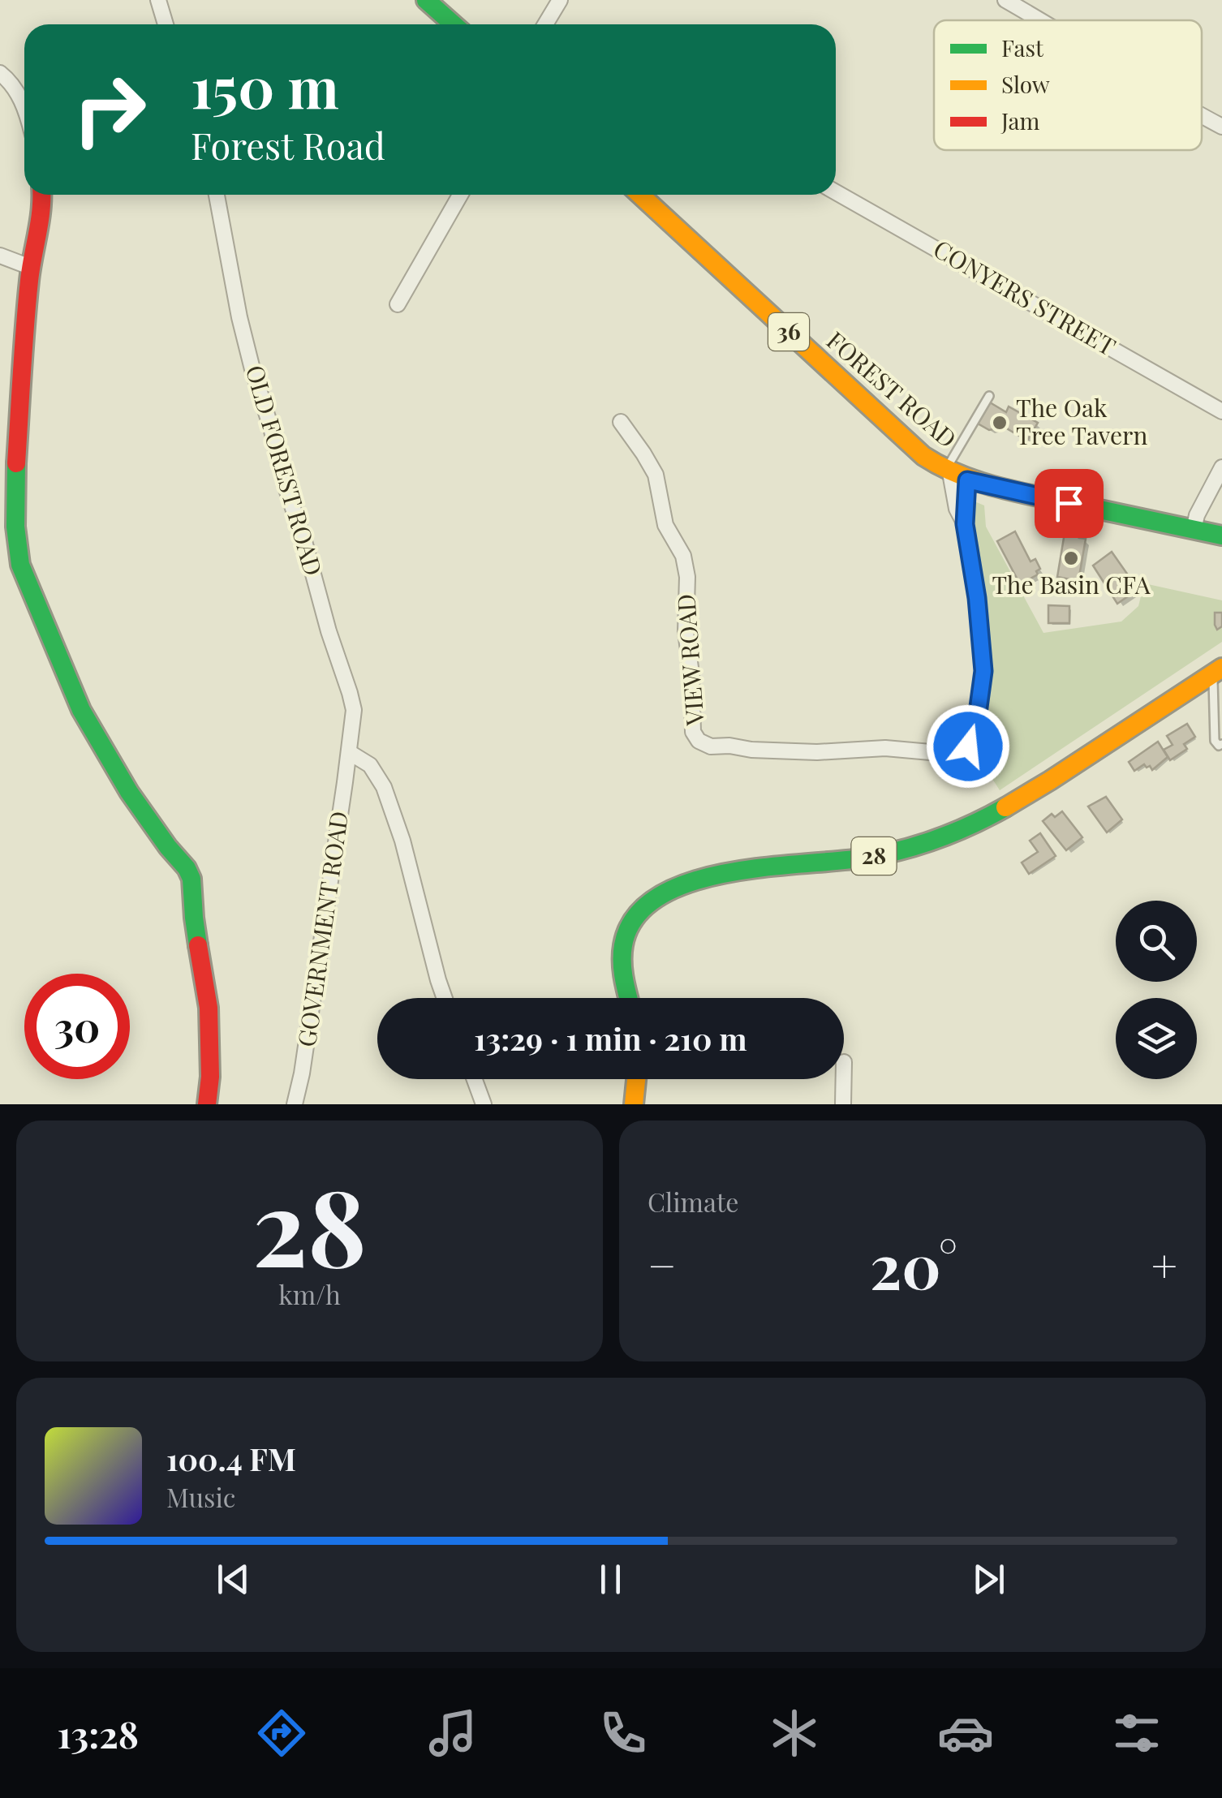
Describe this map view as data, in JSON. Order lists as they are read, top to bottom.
{
  "streets": {
    "main road": ["36", "FOREST ROAD", "28"],
    "street": [
      "CONYERS STREET",
      "OLD FOREST ROAD",
      "VIEW ROAD",
      "GOVERNMENT ROAD"
    ]
  },
  "crossings": [
    ["FOREST ROAD", "VIEW ROAD"],
    ["OLD FOREST ROAD", "GOVERNMENT ROAD"]
  ],
  "places": ["The Oak Tree Tavern", "The Basin CFA"],
  "legend": ["Fast", "Slow", "Jam"],
  "page": {
    "turn": ["150 m", "Forest Road"],
    "limit": "30",
    "trip": "13:29 · 1 min · 210 m",
    "tile": [
      ["28", "km/h"],
      "Climate"
    ],
    "heat": ["−", "20°", "+"],
    "song": ["100.4 FM", "Music"],
    "tabs": "13:28"
  }
}
